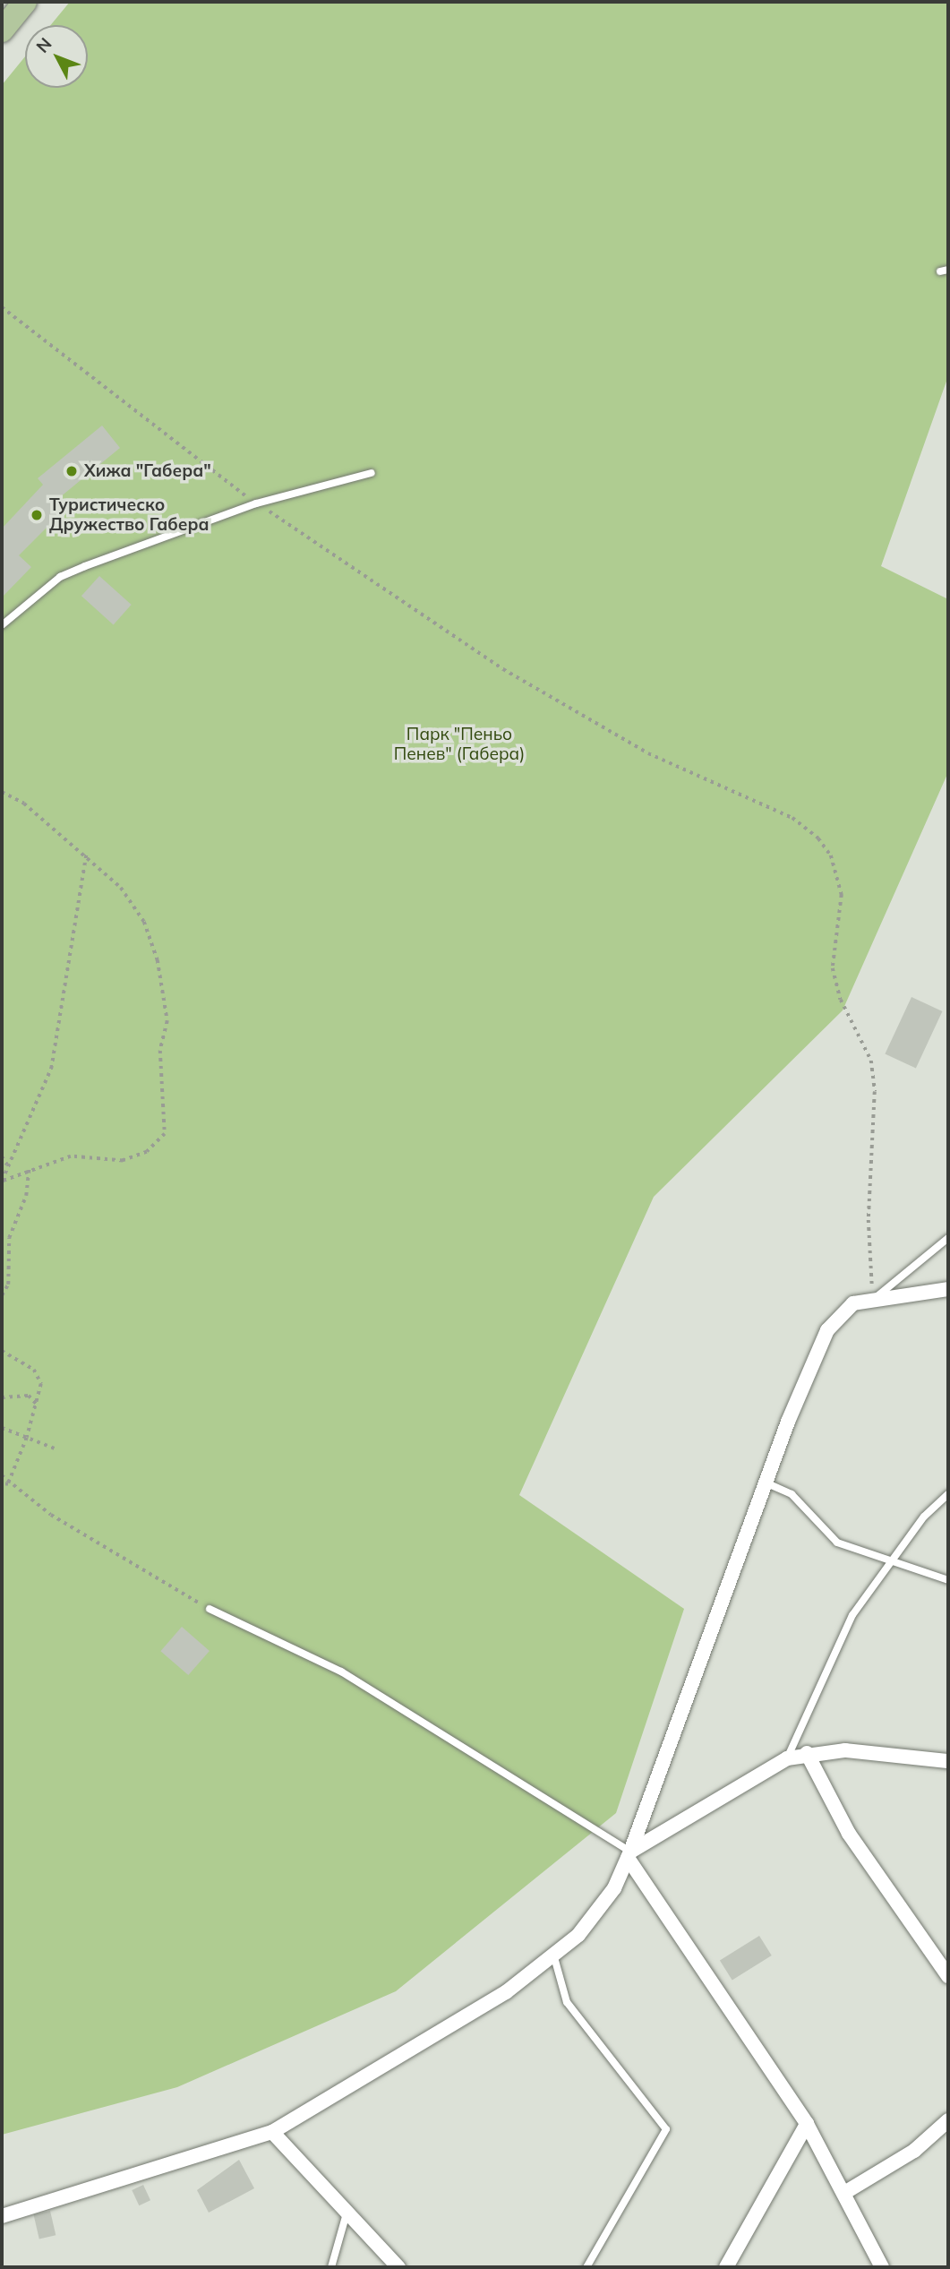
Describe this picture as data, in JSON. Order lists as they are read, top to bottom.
{
  "parks": ["Парк \"Пеньо Пенев\" (Габера)"],
  "places": ["Хижа \"Габера\"", "Туристическо Дружество Габера"],
  "north": "top left"
}
